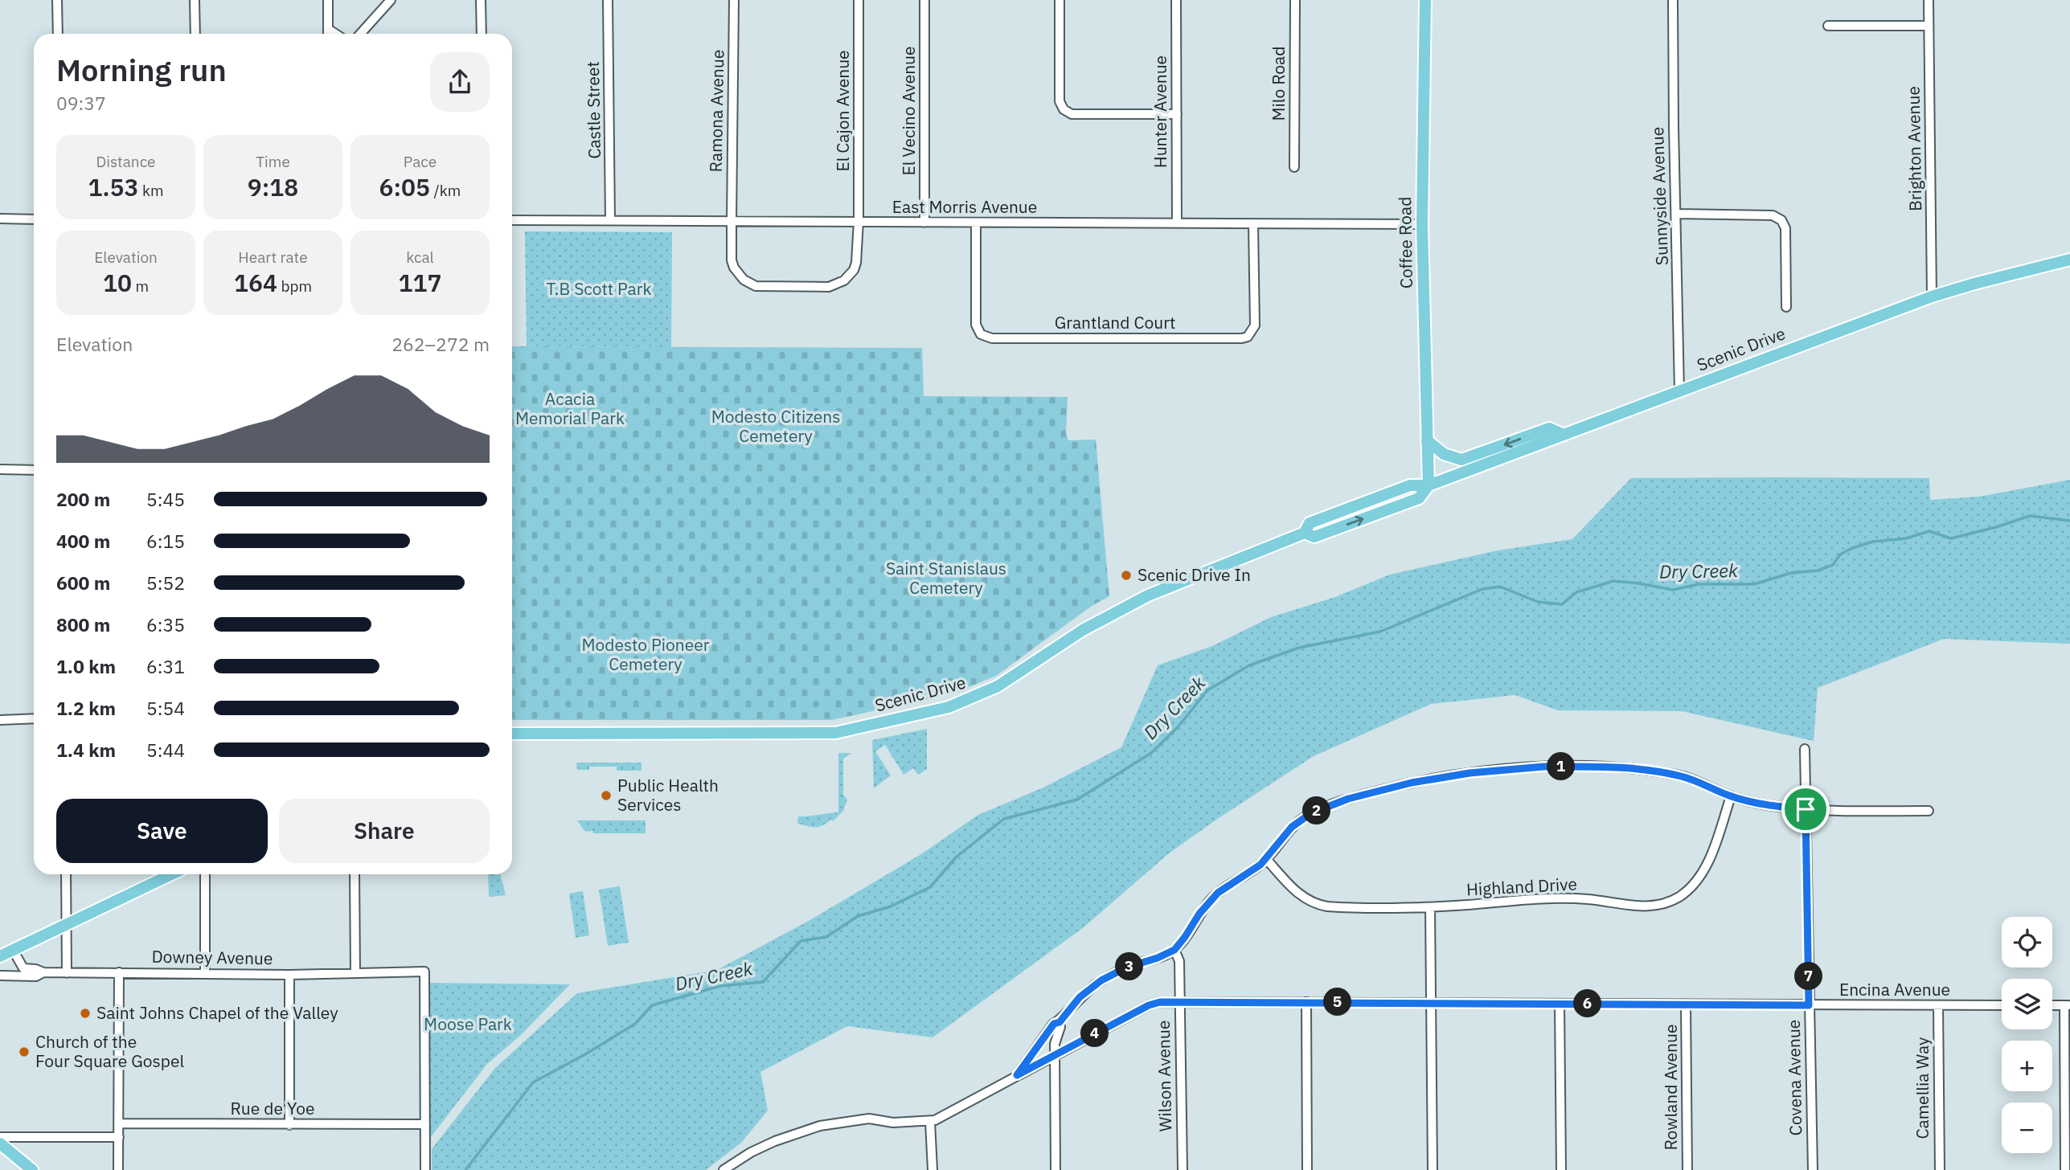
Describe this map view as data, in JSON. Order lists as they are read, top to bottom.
{
  "streets": {
    "main road": ["Coffee Road", "Scenic Drive"],
    "street": [
      "Milo Road",
      "Castle Street",
      "Ramona Avenue",
      "El Cajon Avenue",
      "El Vecino Avenue",
      "Hunter Avenue",
      "Brighton Avenue",
      "Sunnyside Avenue",
      "East Morris Avenue",
      "Grantland Court",
      "Highland Drive",
      "Downey Avenue",
      "Encina Avenue",
      "Wilson Avenue",
      "Covena Avenue",
      "Rowland Avenue",
      "Camellia Way",
      "Rue de Yoe"
    ]
  },
  "crossings": [
    ["Castle Street", "East Morris Avenue"],
    ["Ramona Avenue", "El Cajon Avenue"],
    ["Ramona Avenue", "East Morris Avenue"],
    ["El Cajon Avenue", "East Morris Avenue"],
    ["El Vecino Avenue", "East Morris Avenue"],
    ["Hunter Avenue", "East Morris Avenue"],
    ["Brighton Avenue", "Scenic Drive"],
    ["Sunnyside Avenue", "Scenic Drive"],
    ["East Morris Avenue", "Coffee Road"],
    ["East Morris Avenue", "Grantland Court"],
    ["Coffee Road", "Scenic Drive"],
    ["Downey Avenue", "Rue de Yoe"],
    ["Encina Avenue", "Wilson Avenue"],
    ["Encina Avenue", "Covena Avenue"],
    ["Encina Avenue", "Rowland Avenue"],
    ["Encina Avenue", "Camellia Way"]
  ],
  "water": ["Dry Creek"],
  "parks": [
    "T.B Scott Park",
    "Acacia Memorial Park",
    "Modesto Citizens Cemetery",
    "Saint Stanislaus Cemetery",
    "Modesto Pioneer Cemetery",
    "Moose Park"
  ],
  "places": [
    "Scenic Drive In",
    "Public Health Services",
    "Saint Johns Chapel of the Valley",
    "Church of the Four Square Gospel"
  ],
  "page": {
    "heading": ["Morning run", "09:37"],
    "stats": [
      ["Distance", "1.53 km"],
      ["Time", "9:18"],
      ["Pace", "6:05 /km"],
      ["Elevation", "10 m"],
      ["Heart rate", "164 bpm"],
      ["kcal", "117"]
    ],
    "chart": ["Elevation", "262–272 m"],
    "list": [
      {
        "name": "200 m",
        "note": "5:45"
      },
      {
        "name": "400 m",
        "note": "6:15"
      },
      {
        "name": "600 m",
        "note": "5:52"
      },
      {
        "name": "800 m",
        "note": "6:35"
      },
      {
        "name": "1.0 km",
        "note": "6:31"
      },
      {
        "name": "1.2 km",
        "note": "5:54"
      },
      {
        "name": "1.4 km",
        "note": "5:44"
      }
    ],
    "pins": [
      "1",
      "2",
      "3",
      "7",
      "5",
      "6",
      "4"
    ],
    "buttons": ["Save", "Share"],
    "map_buttons": ["+", "−"]
  }
}
